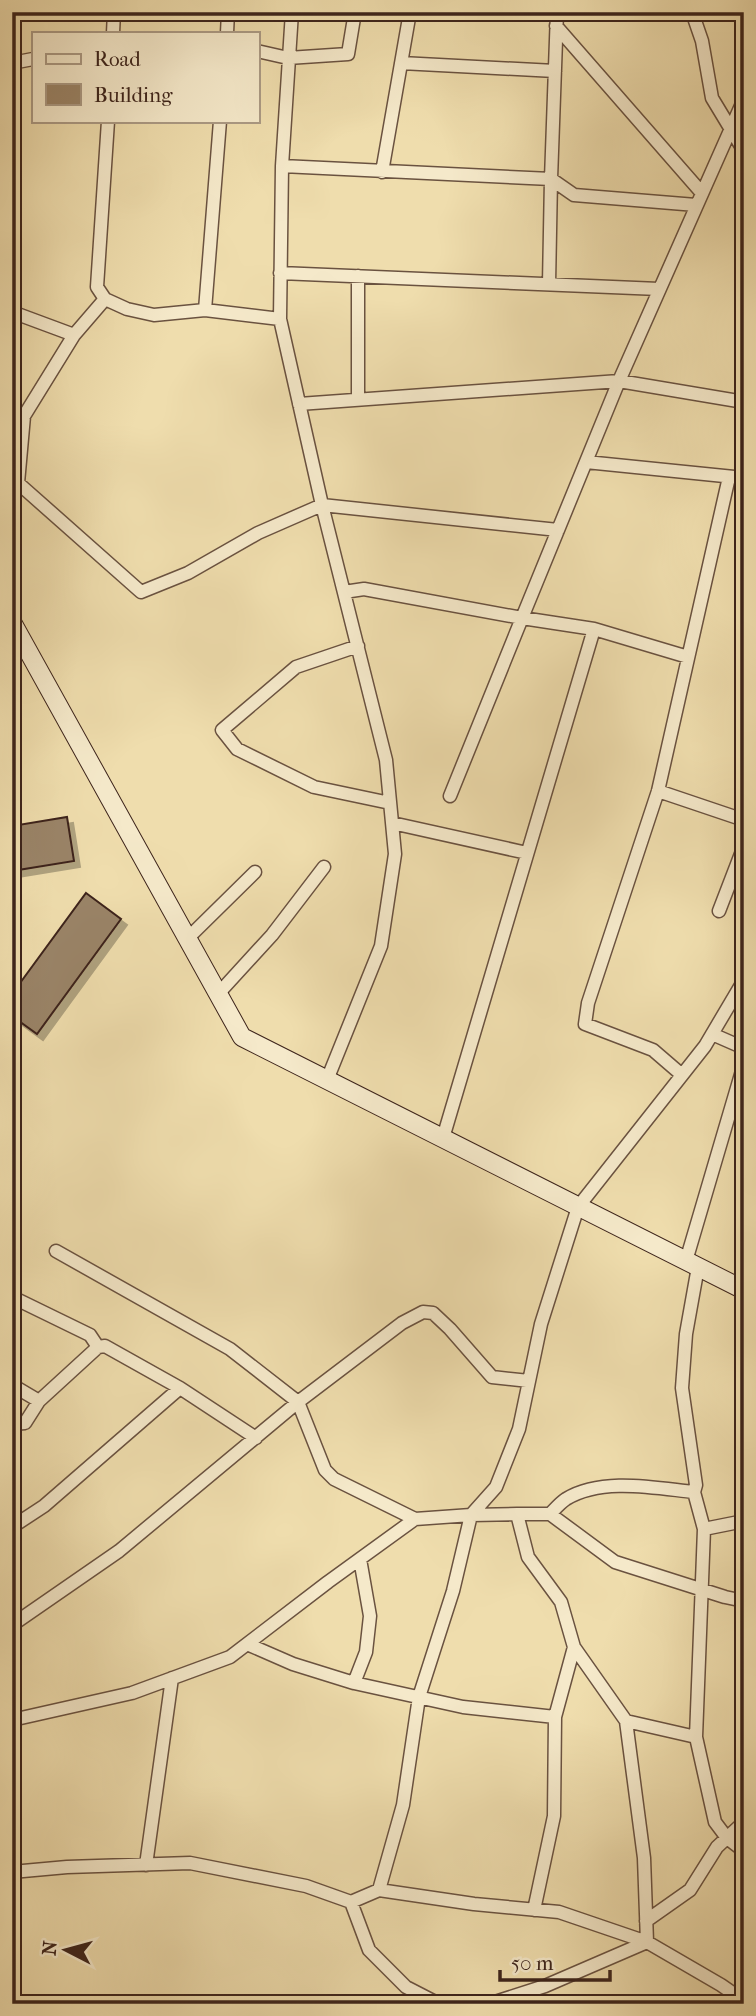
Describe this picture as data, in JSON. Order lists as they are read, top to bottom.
{
  "legend": ["Road", "Building"],
  "scale_bar": "50 m",
  "north": "left"
}
